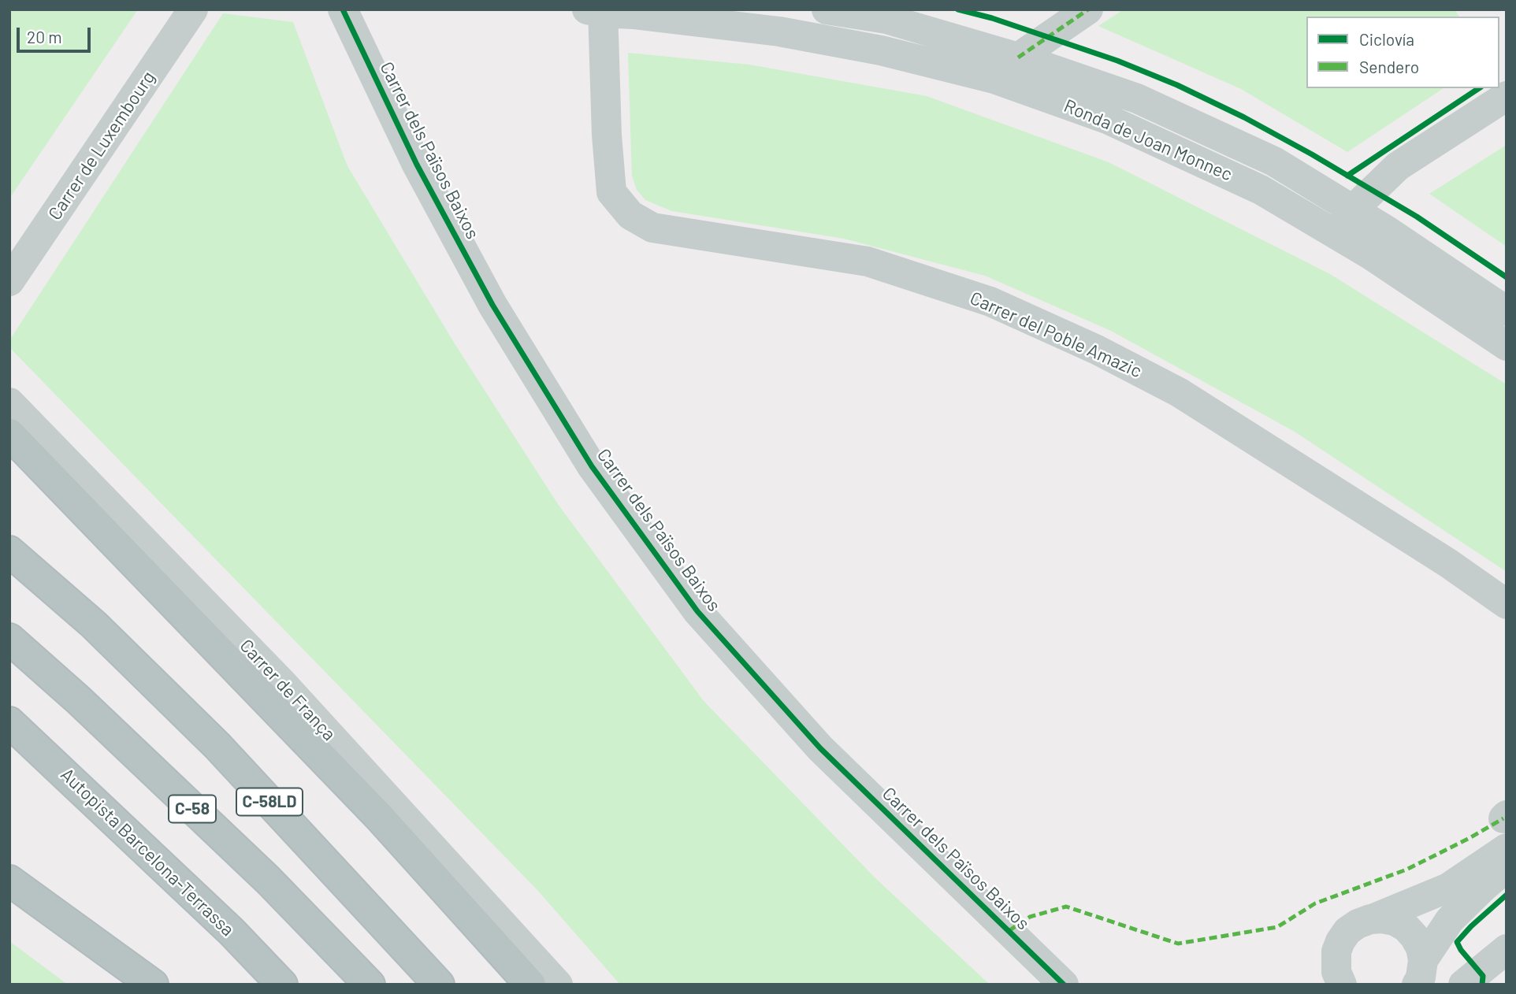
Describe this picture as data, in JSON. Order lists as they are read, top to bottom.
{
  "streets": {
    "highway": ["C-58LD", "C-58", "Autopista Barcelona-Terrassa"],
    "street": [
      "Ronda de Joan Monnec",
      "Carrer de Luxembourg",
      "Carrer dels Països Baixos",
      "Carrer del Poble Amazic",
      "Carrer de França"
    ]
  },
  "crossings": [
    ["Ronda de Joan Monnec", "Carrer del Poble Amazic"]
  ],
  "legend": ["Ciclovía", "Sendero"],
  "scale_bar": "20 m"
}
